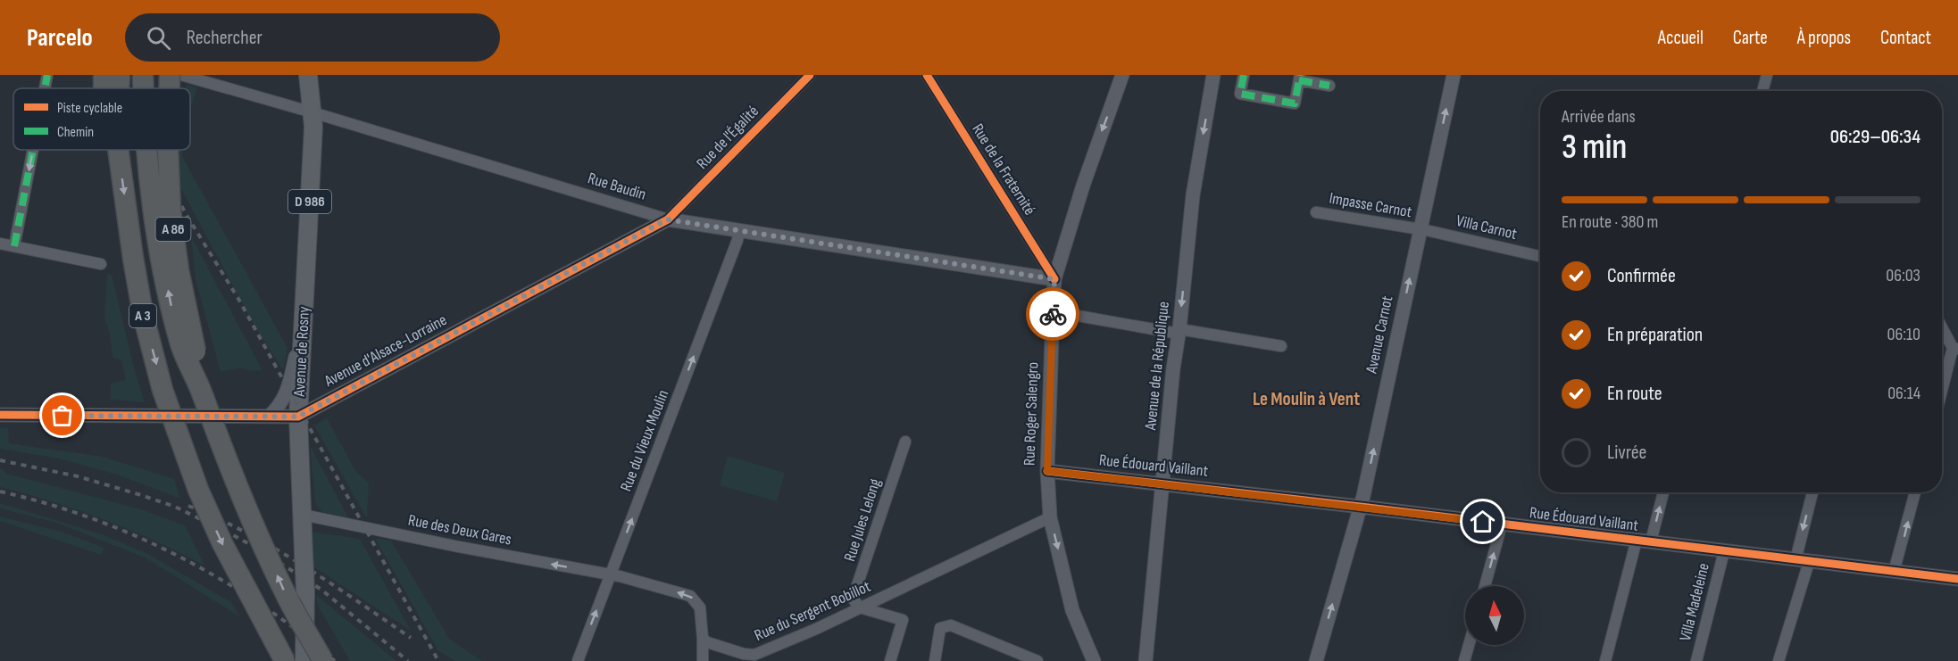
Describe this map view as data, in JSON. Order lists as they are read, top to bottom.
{
  "streets": {
    "highway": ["A 86", "A 3"],
    "main road": ["D 986", "Avenue de Rosny"],
    "street": [
      "Rue de l'Égalité",
      "Rue de la Fraternité",
      "Rue Baudin",
      "Impasse Carnot",
      "Villa Carnot",
      "Avenue Carnot",
      "Avenue d'Alsace-Lorraine",
      "Avenue de la République",
      "Rue Roger Salengro",
      "Rue du Vieux Moulin",
      "Rue Édouard Vaillant",
      "Rue Jules Lelong",
      "Rue des Deux Gares",
      "Villa Madeleine",
      "Rue du Sergent Bobillot"
    ]
  },
  "crossings": [
    ["Rue de l'Égalité", "Rue Baudin"],
    ["Rue de l'Égalité", "Avenue d'Alsace-Lorraine"],
    ["Rue de la Fraternité", "Rue Baudin"],
    ["Rue de la Fraternité", "Rue Roger Salengro"],
    ["Rue Baudin", "Avenue d'Alsace-Lorraine"],
    ["Rue Baudin", "Avenue de Rosny"],
    ["Rue Baudin", "Rue Roger Salengro"],
    ["Rue Baudin", "Rue du Vieux Moulin"],
    ["Impasse Carnot", "Villa Carnot"],
    ["Impasse Carnot", "Avenue Carnot"],
    ["Villa Carnot", "Avenue Carnot"],
    ["A 86", "A 3"],
    ["Avenue Carnot", "Rue Édouard Vaillant"],
    ["Avenue d'Alsace-Lorraine", "Avenue de Rosny"],
    ["Avenue de Rosny", "Rue des Deux Gares"],
    ["Avenue de la République", "Rue Édouard Vaillant"],
    ["Rue Roger Salengro", "Rue Édouard Vaillant"],
    ["Rue Roger Salengro", "Rue du Sergent Bobillot"],
    ["Rue du Vieux Moulin", "Rue des Deux Gares"],
    ["Rue Édouard Vaillant", "Villa Madeleine"],
    ["Rue Jules Lelong", "Rue du Sergent Bobillot"]
  ],
  "one_way": [
    "Avenue Carnot",
    "Avenue de la République",
    "Rue Roger Salengro",
    "Rue du Vieux Moulin",
    "Rue des Deux Gares"
  ],
  "districts": ["Le Moulin à Vent"],
  "legend": ["Piste cyclable", "Chemin"],
  "north": "top",
  "page": {
    "header": "Parcelo",
    "search": "Rechercher",
    "nav": [
      "Accueil",
      "Carte",
      "À propos",
      "Contact"
    ],
    "heading": ["3 min", "Arrivée dans", "06:29–06:34"],
    "bar": "En route · 380 m",
    "list": [
      ["Confirmée", "06:03"],
      ["En préparation", "06:10"],
      ["En route", "06:14"],
      "Livrée"
    ]
  }
}
